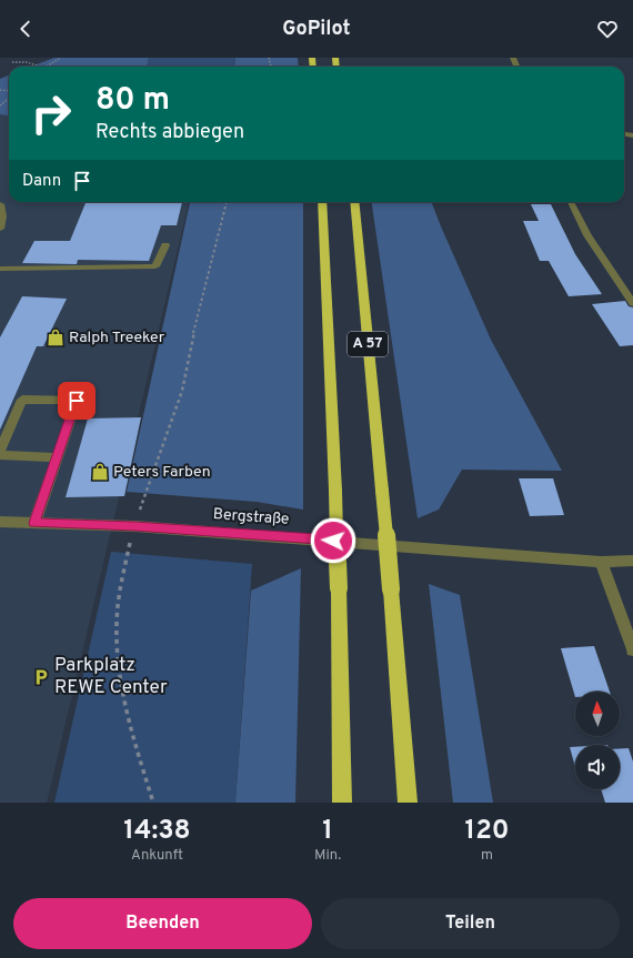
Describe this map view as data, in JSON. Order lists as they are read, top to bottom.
{
  "streets": {
    "highway": ["A 57"],
    "street": ["Bergstraße"]
  },
  "places": {
    "shop": ["Ralph Treeker", "Peters Farben"],
    "parking": ["Parkplatz REWE Center"]
  },
  "north": "top",
  "page": {
    "header": "GoPilot",
    "turn": ["80 m", "Rechts abbiegen"],
    "then": "Dann",
    "eta": [
      "14:38",
      "Ankunft",
      "1",
      "Min.",
      "120",
      "m"
    ],
    "buttons": ["Beenden", "Teilen"]
  }
}
